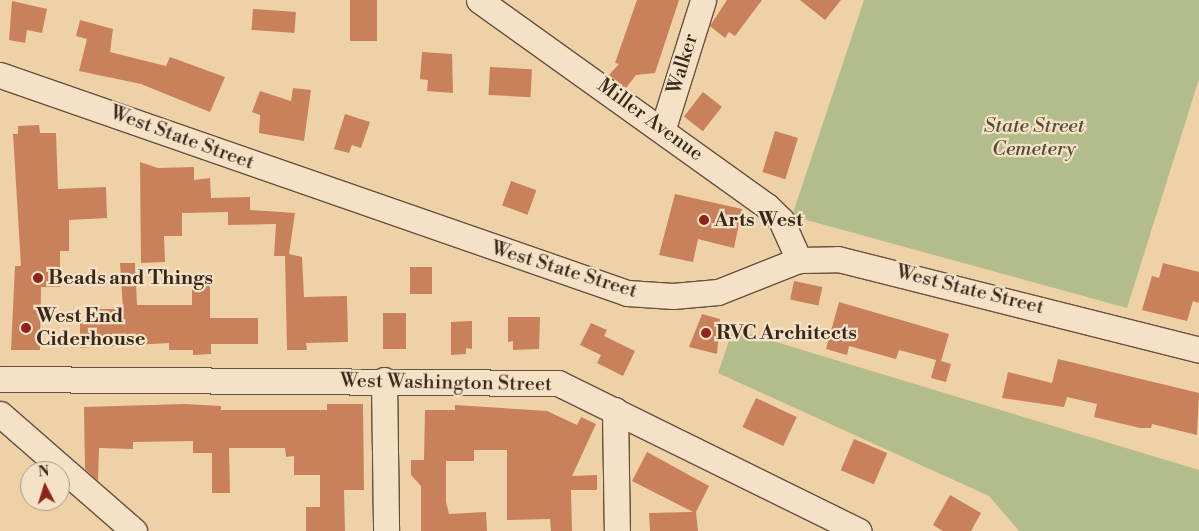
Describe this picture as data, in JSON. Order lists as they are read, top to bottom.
{
  "streets": {
    "street": [
      "Walker",
      "Miller Avenue",
      "West State Street",
      "West Washington Street"
    ]
  },
  "crossings": [
    ["Walker", "Miller Avenue"],
    ["Miller Avenue", "West State Street"]
  ],
  "parks": ["State Street Cemetery"],
  "places": [
    "Arts West",
    "Beads and Things",
    "West End Ciderhouse",
    "RVC Architects"
  ],
  "north": "top"
}
